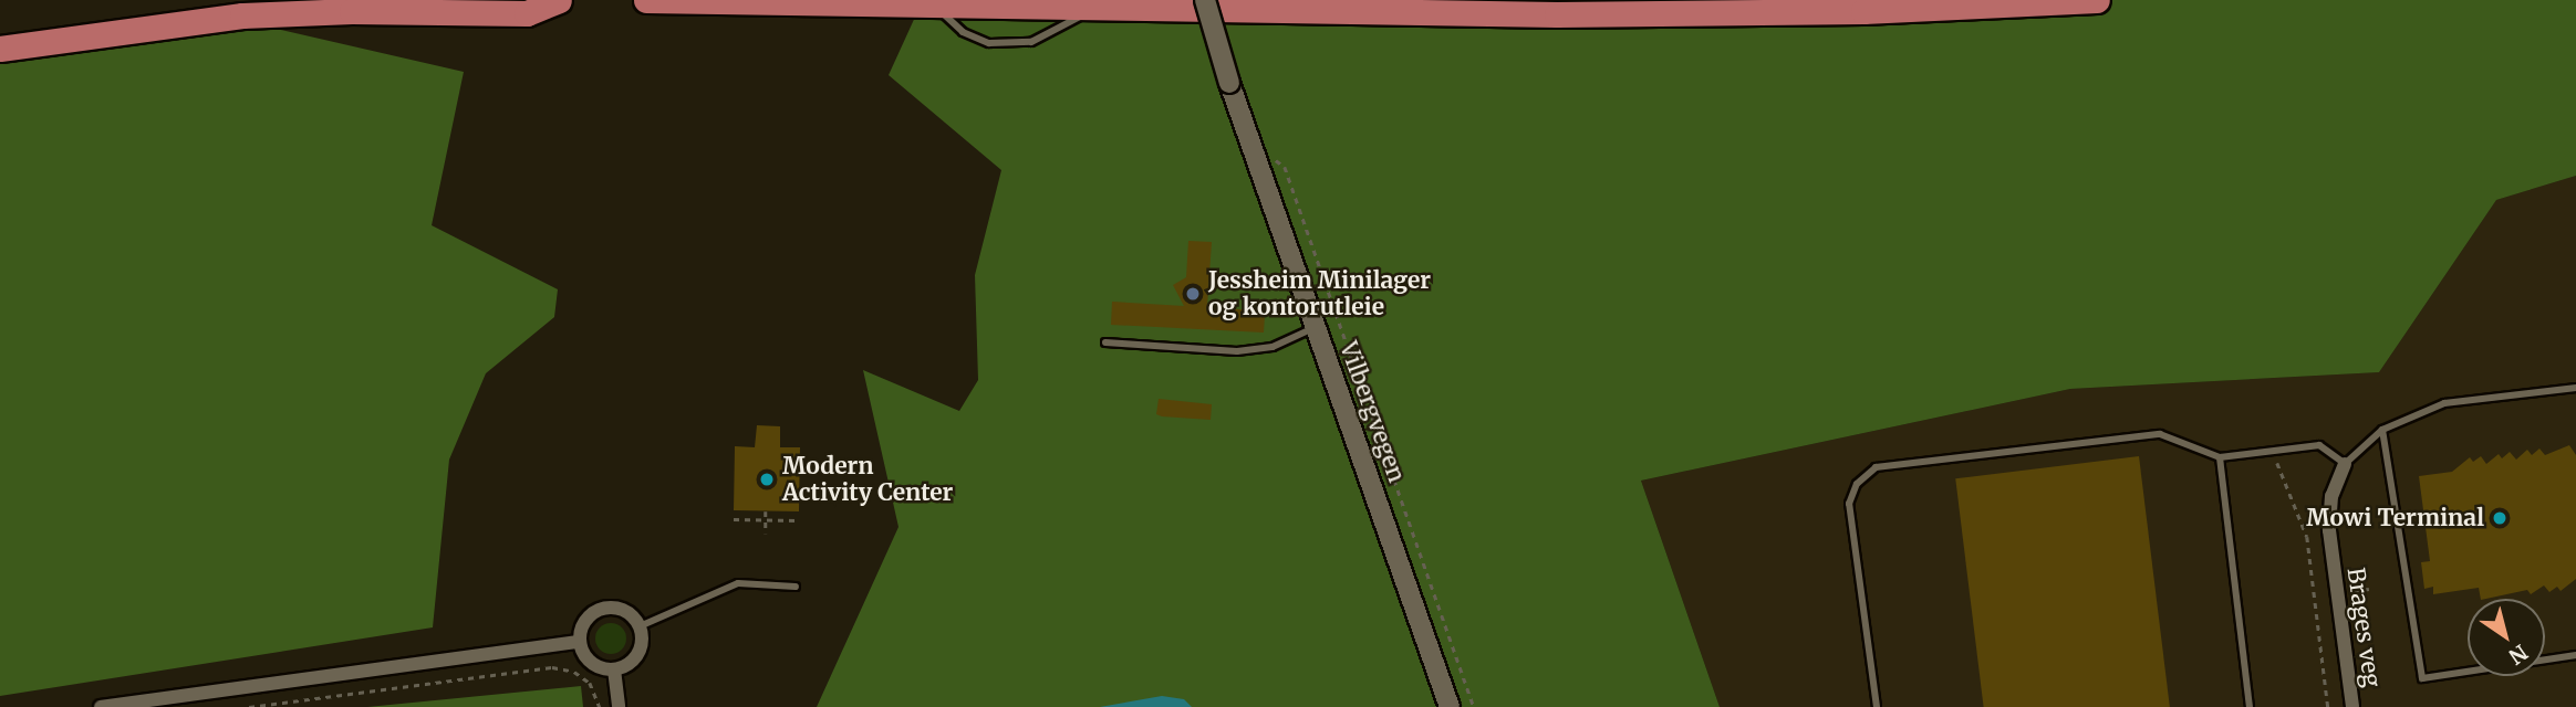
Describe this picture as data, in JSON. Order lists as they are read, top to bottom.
{
  "streets": {
    "main road": ["Vilbergvegen"],
    "street": ["Brages veg"]
  },
  "places": ["Jessheim Minilager og kontorutleie", "Modern Activity Center", "Mowi Terminal"],
  "north": "bottom right"
}
